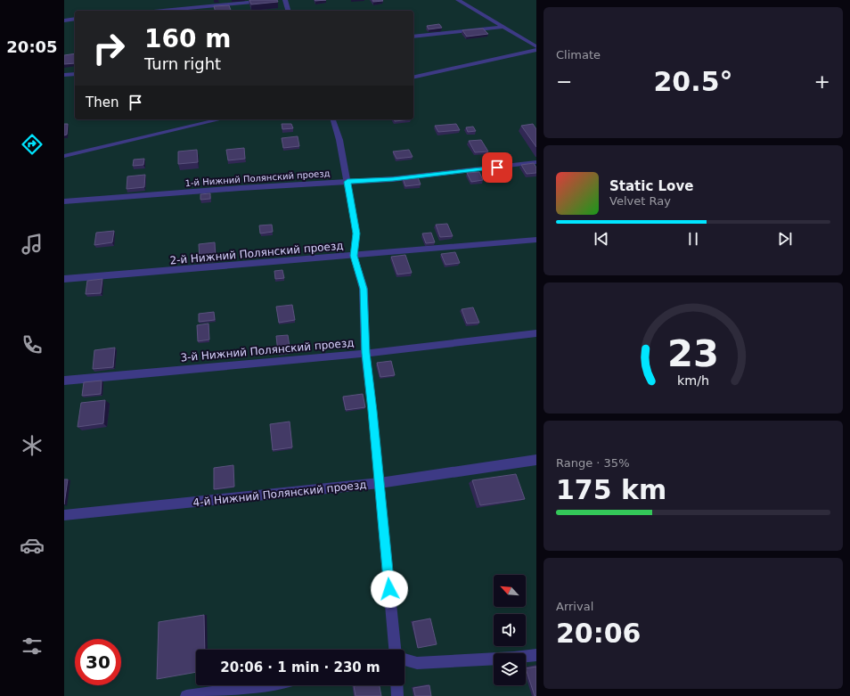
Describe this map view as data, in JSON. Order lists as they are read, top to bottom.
{
  "streets": {
    "street": [
      "1-й Нижний Полянский проезд",
      "2-й Нижний Полянский проезд",
      "3-й Нижний Полянский проезд",
      "4-й Нижний Полянский проезд"
    ]
  },
  "north": "top left",
  "page": {
    "tabs": "20:05",
    "tile": [
      "Climate",
      ["Range · 35%", "175 km"],
      ["Arrival", "20:06"]
    ],
    "turn": ["160 m", "Turn right"],
    "heat": ["−", "20.5°", "+"],
    "then": "Then",
    "song": ["Static Love", "Velvet Ray"],
    "limit": "30",
    "trip": "20:06 · 1 min · 230 m",
    "gauge": ["23", "km/h"]
  }
}
